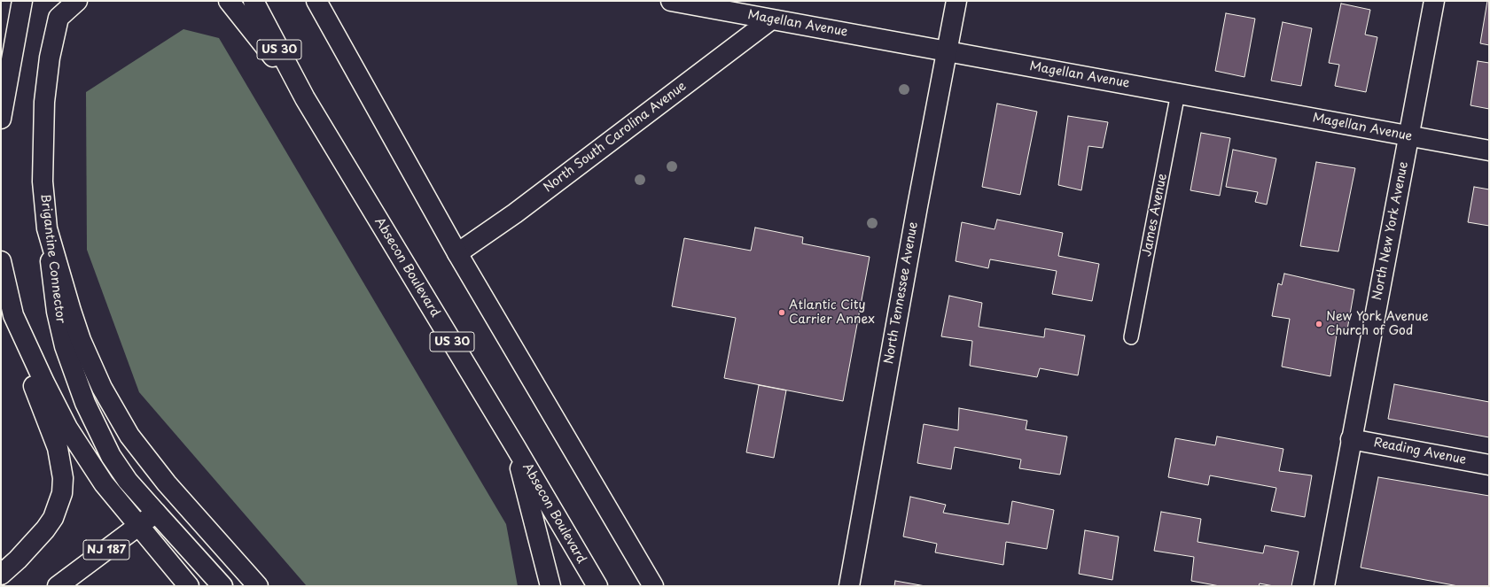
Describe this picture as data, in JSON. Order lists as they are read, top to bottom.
{
  "streets": {
    "main road": [
      "Magellan Avenue",
      "US 30",
      "North South Carolina Avenue",
      "North New York Avenue",
      "Brigantine Connector",
      "Absecon Boulevard",
      "North Tennessee Avenue",
      "Reading Avenue",
      "NJ 187"
    ],
    "lane": ["James Avenue"]
  },
  "crossings": [
    ["Magellan Avenue", "North South Carolina Avenue"],
    ["Magellan Avenue", "James Avenue"],
    ["Magellan Avenue", "North New York Avenue"],
    ["Magellan Avenue", "North Tennessee Avenue"],
    ["North New York Avenue", "Reading Avenue"],
    ["Brigantine Connector", "NJ 187"]
  ],
  "places": ["Atlantic City Carrier Annex", "New York Avenue Church of God"]
}
